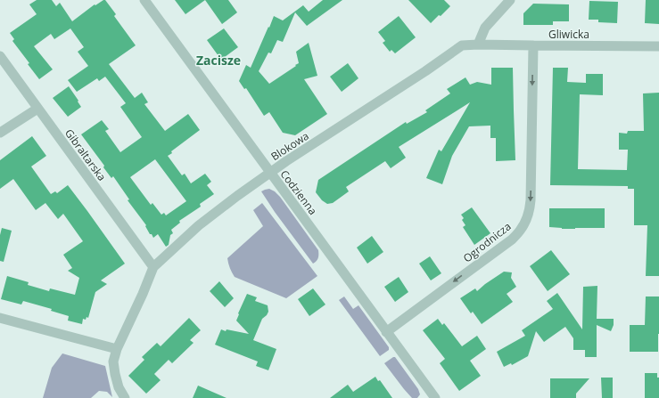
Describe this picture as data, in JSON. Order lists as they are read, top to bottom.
{
  "streets": {
    "street": [
      "Gliwicka",
      "Blokowa",
      "Gibraltarska",
      "Codzienna",
      "Ogrodnicza"
    ]
  },
  "crossings": [
    ["Gliwicka", "Blokowa"],
    ["Gliwicka", "Ogrodnicza"],
    ["Blokowa", "Gibraltarska"],
    ["Blokowa", "Codzienna"],
    ["Codzienna", "Ogrodnicza"]
  ],
  "one_way": ["Ogrodnicza"],
  "districts": ["Zacisze"]
}
